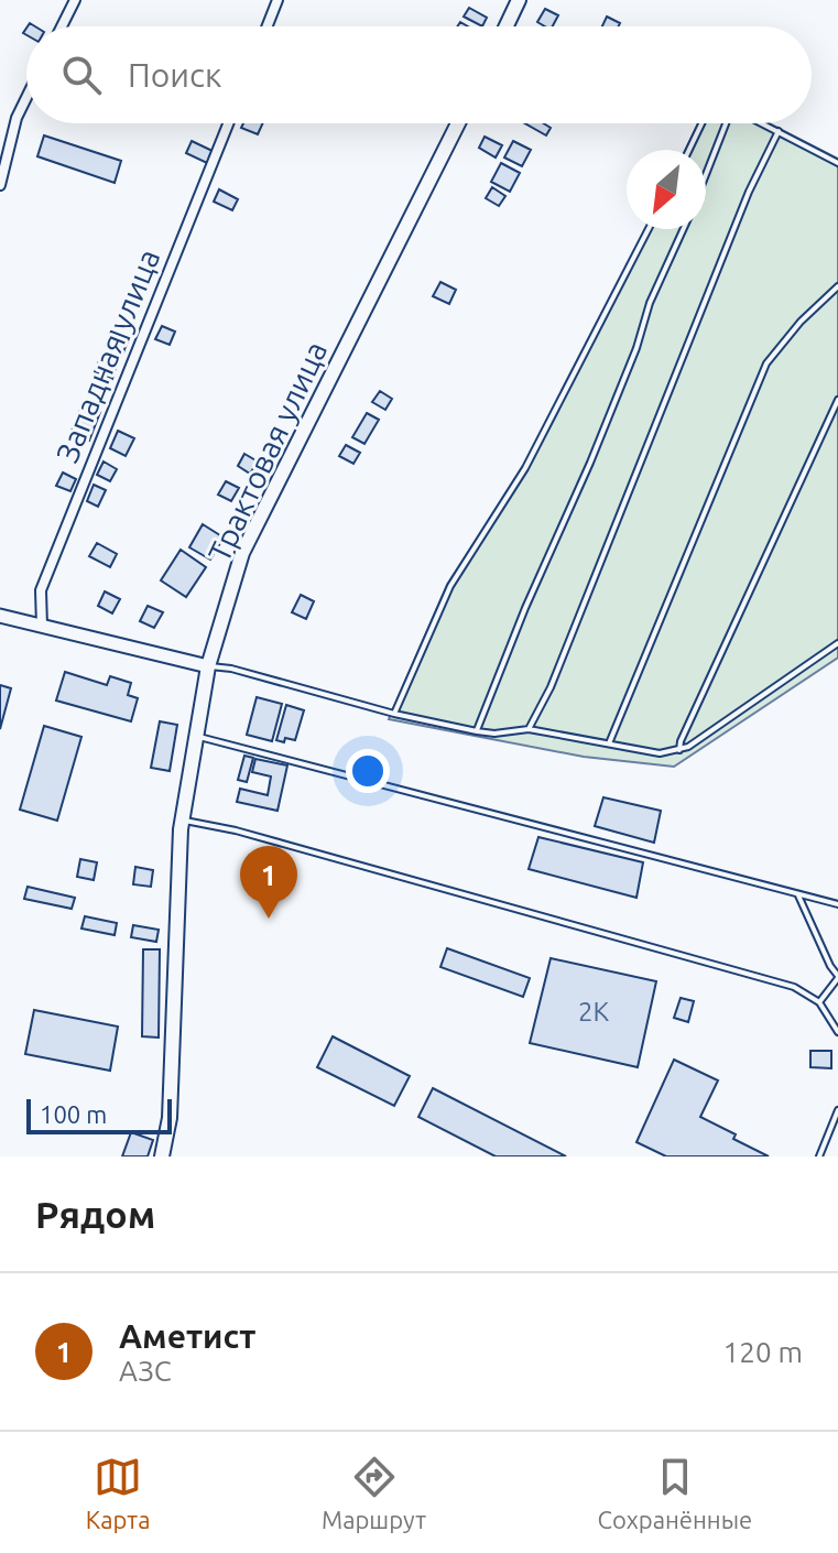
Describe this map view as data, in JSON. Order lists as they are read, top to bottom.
{
  "streets": {
    "main road": ["Трактовая улица"],
    "street": ["Западная улица"]
  },
  "house_numbers": ["2К"],
  "scale_bar": "100 m",
  "north": "bottom left",
  "page": {
    "search": "Поиск",
    "pins": "1",
    "scale": "100 m",
    "heading": "Рядом",
    "list": [
      {
        "mark": "1",
        "name": "Аметист",
        "note": "АЗС",
        "value": "120 m"
      }
    ],
    "nav": ["Карта", "Маршрут", "Сохранённые"]
  }
}
